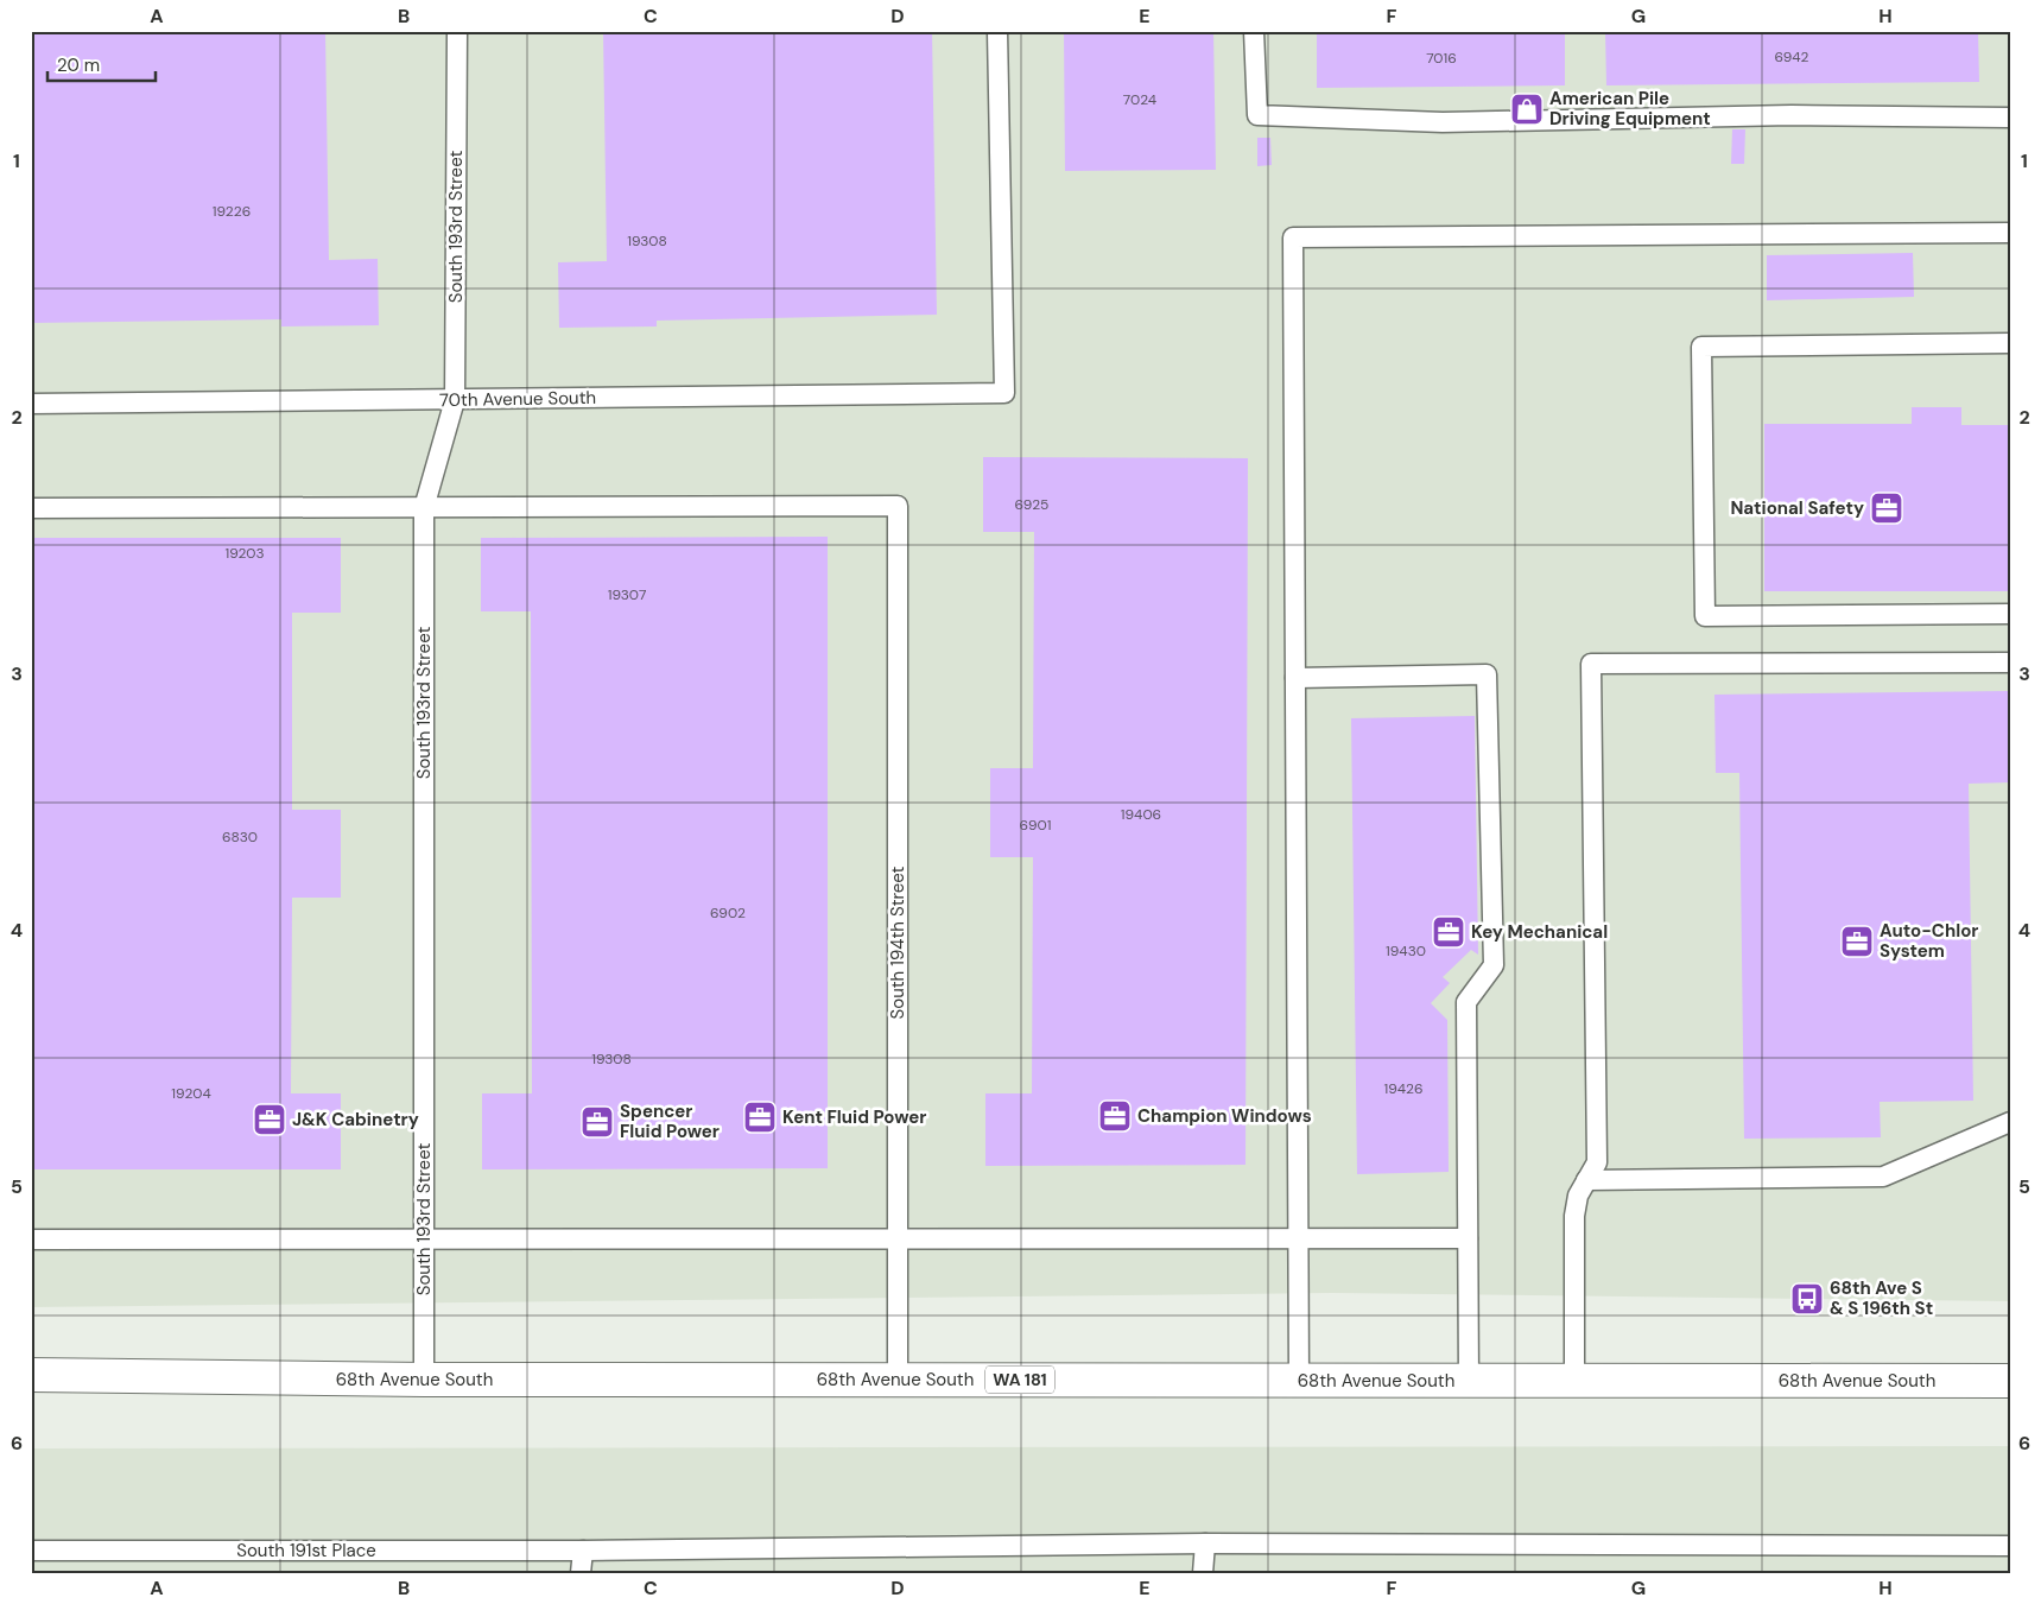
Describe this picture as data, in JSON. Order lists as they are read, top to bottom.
{
  "streets": {
    "main road": ["68th Avenue South", "WA 181"],
    "lane": [
      "South 193rd Street",
      "70th Avenue South",
      "South 194th Street",
      "South 191st Place"
    ]
  },
  "crossings": [
    ["South 193rd Street", "70th Avenue South"],
    ["South 193rd Street", "South 194th Street"],
    ["South 193rd Street", "68th Avenue South"],
    ["South 194th Street", "68th Avenue South"]
  ],
  "places": {
    "shop": ["American Pile Driving Equipment"],
    "office": [
      "National Safety",
      "Key Mechanical",
      "Auto-Chlor System",
      "Champion Windows",
      "Kent Fluid Power",
      "J&K Cabinetry",
      "Spencer Fluid Power"
    ],
    "bus stop": ["68th Ave S & S 196th St"]
  },
  "house_numbers": [
    "6942",
    "7016",
    "7024",
    "19226",
    "19308",
    "6925",
    "19203",
    "19307",
    "19406",
    "6901",
    "6830",
    "6902",
    "19430",
    "19308",
    "19426",
    "19204"
  ],
  "scale_bar": "20 m",
  "grid": {
    "columns": [
      "A",
      "B",
      "C",
      "D",
      "E",
      "F",
      "G",
      "H"
    ],
    "rows": [
      "1",
      "2",
      "3",
      "4",
      "5",
      "6"
    ]
  }
}
